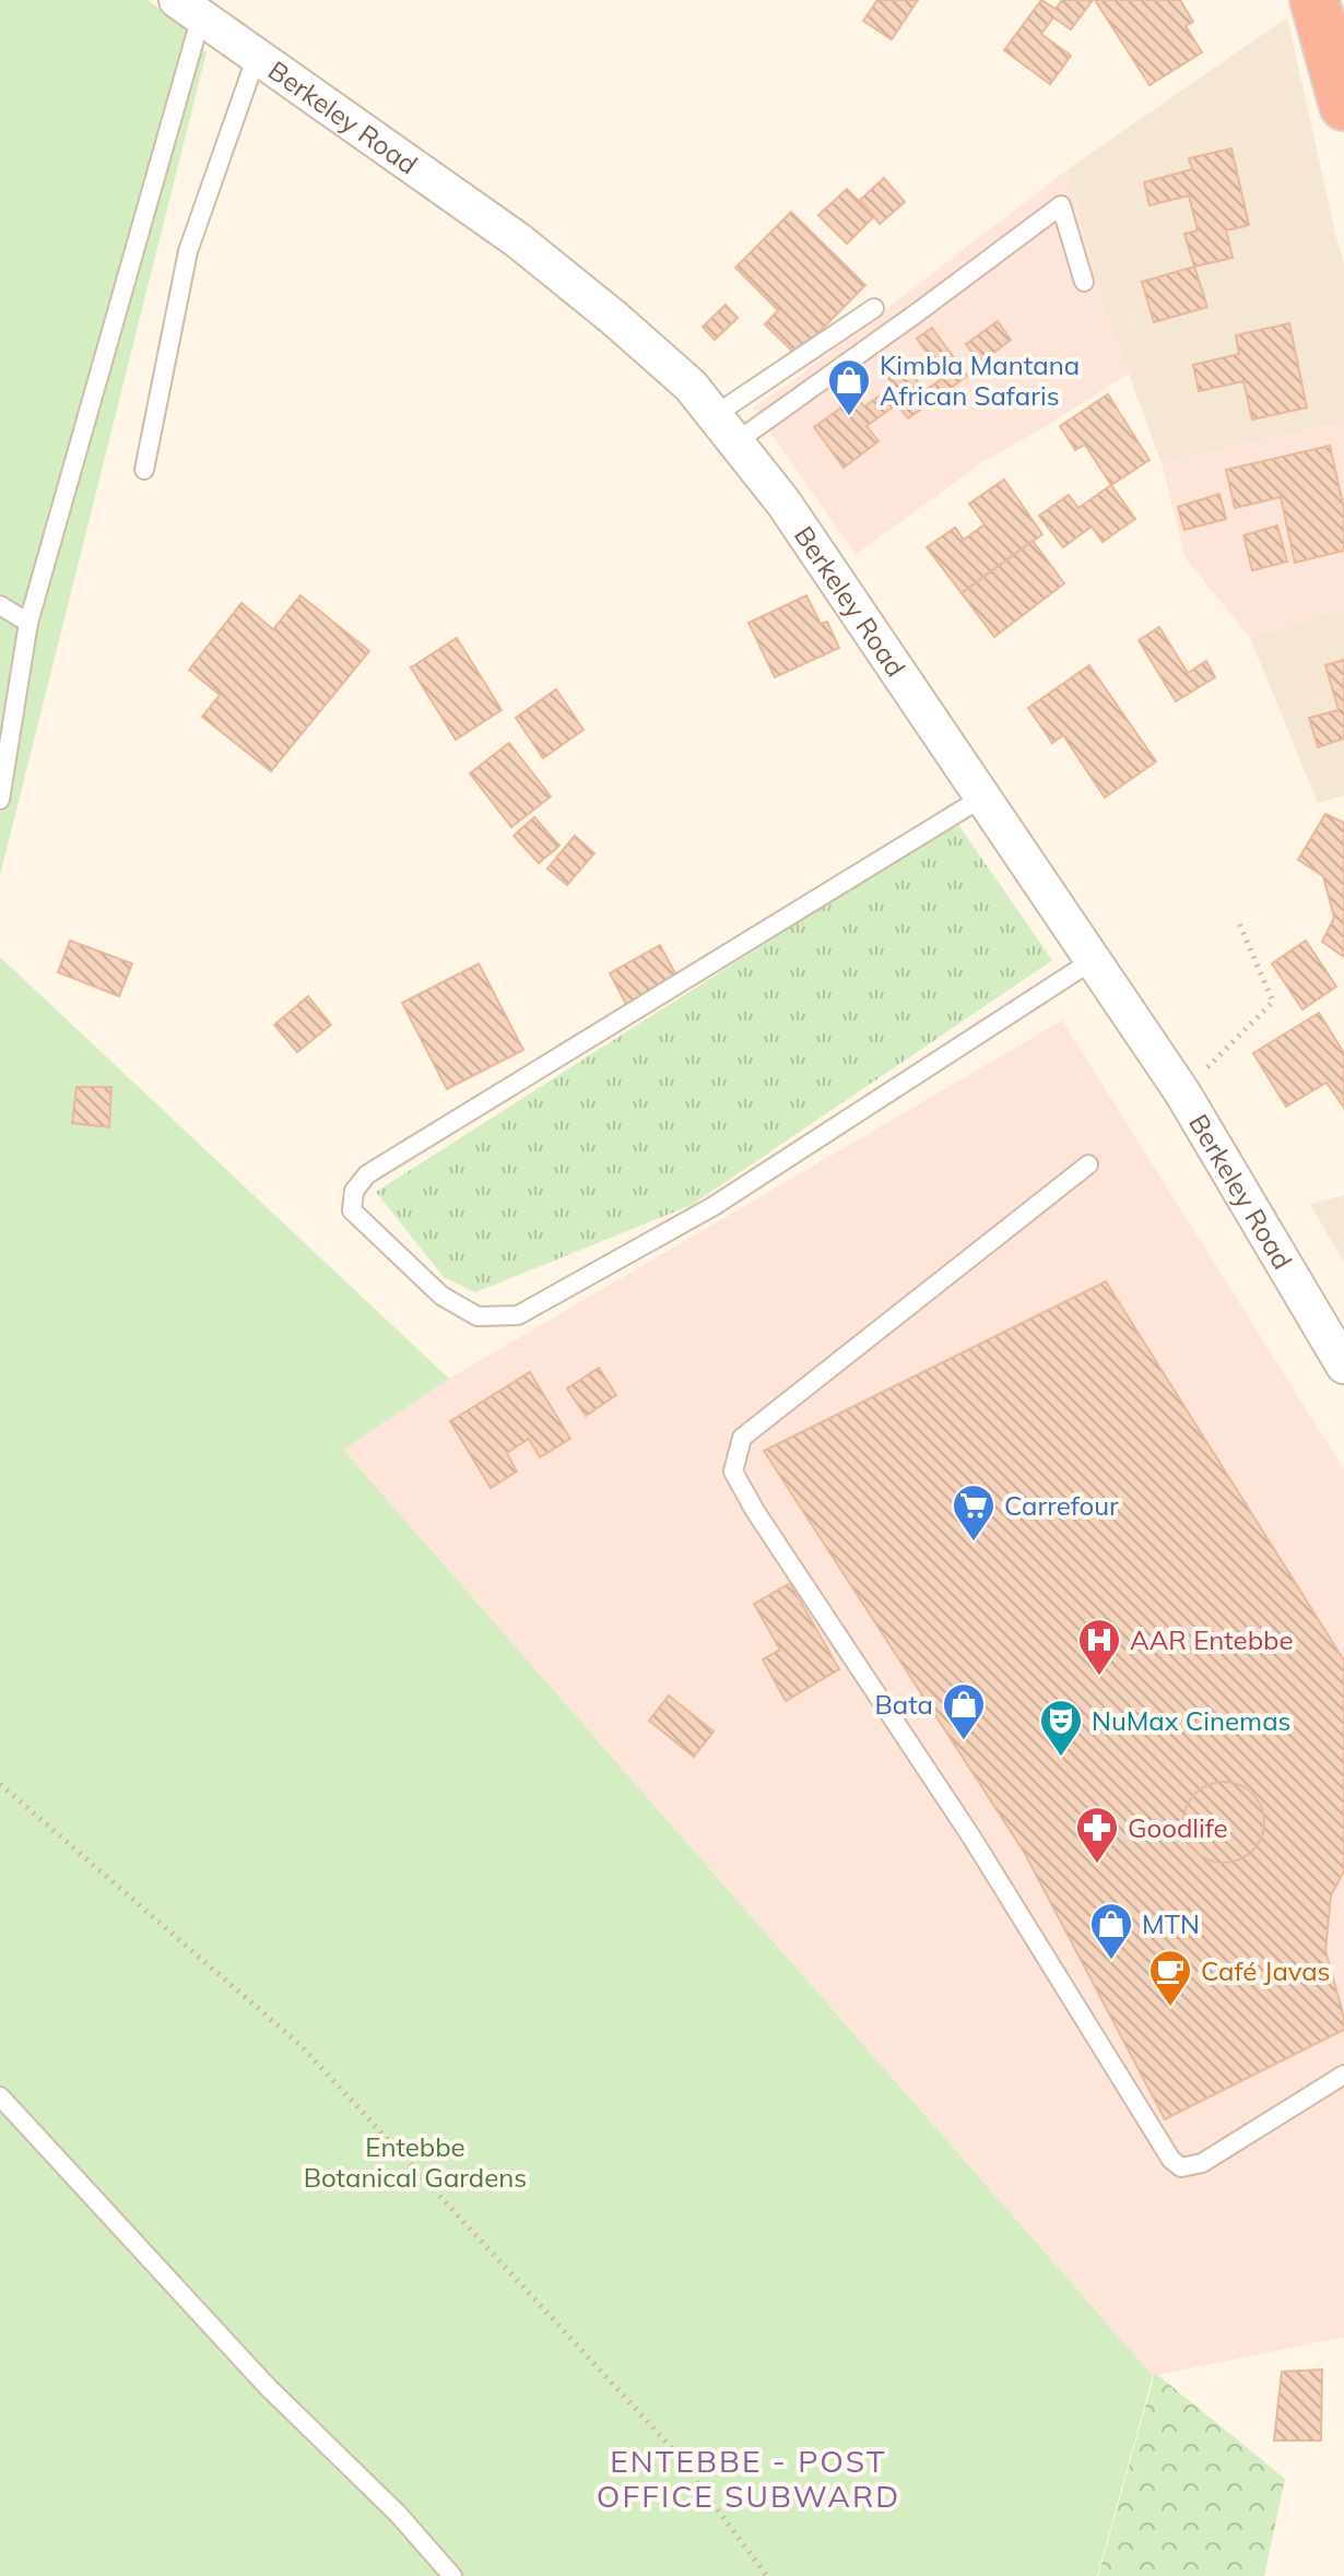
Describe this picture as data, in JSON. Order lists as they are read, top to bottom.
{
  "streets": {
    "street": ["Berkeley Road"]
  },
  "districts": ["ENTEBBE - POST OFFICE SUBWARD"],
  "parks": ["Entebbe Botanical Gardens"],
  "places": {
    "shop": ["Kimbla Mantana African Safaris", "Bata", "MTN"],
    "supermarket": ["Carrefour"],
    "hospital": ["AAR Entebbe"],
    "theatre": ["NuMax Cinemas"],
    "pharmacy": ["Goodlife"],
    "cafe": ["Café Javas"]
  }
}
